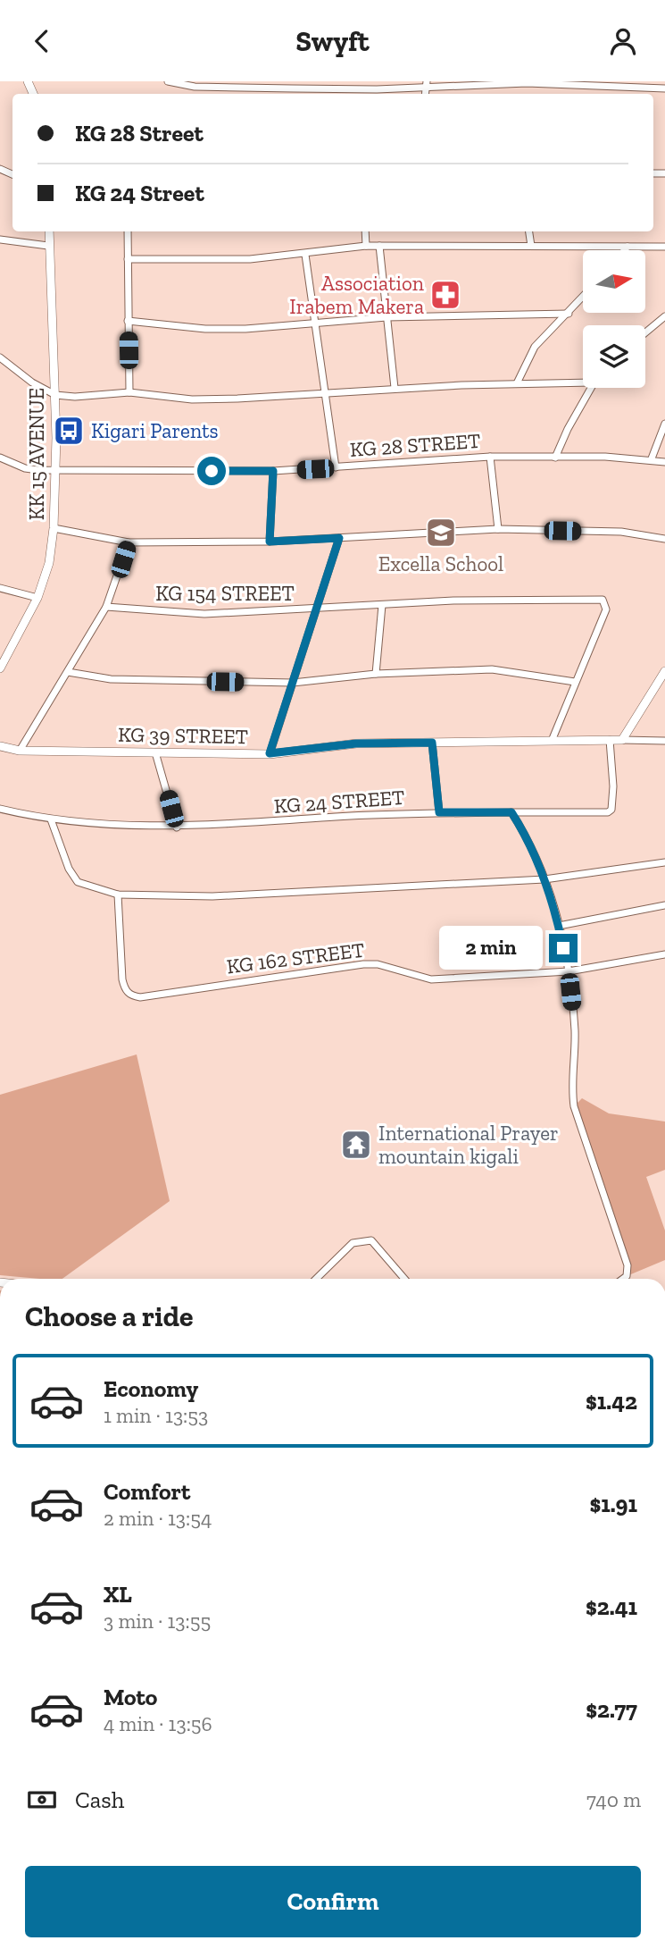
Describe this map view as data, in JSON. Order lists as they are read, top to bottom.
{
  "streets": {
    "street": [
      "KG 28 STREET",
      "KK 15 AVENUE",
      "KG 154 STREET",
      "KG 39 STREET",
      "KG 24 STREET",
      "KG 162 STREET"
    ]
  },
  "crossings": [
    ["KG 28 STREET", "KK 15 AVENUE"],
    ["KG 154 STREET", "KG 39 STREET"],
    ["KG 39 STREET", "KG 24 STREET"]
  ],
  "places": {
    "pharmacy": ["Association Irabem Makera"],
    "bus stop": ["Kigari Parents"],
    "school or university": ["Excella School"],
    "temple": ["International Prayer mountain kigali"]
  },
  "north": "right",
  "page": {
    "header": "Swyft",
    "banner": ["KG 28 Street", "KG 24 Street"],
    "bubble": "2 min",
    "heading": "Choose a ride",
    "list": [
      {
        "name": "Economy",
        "note": "1 min · 13:53",
        "value": "$1.42"
      },
      {
        "name": "Comfort",
        "note": "2 min · 13:54",
        "value": "$1.91"
      },
      {
        "name": "XL",
        "note": "3 min · 13:55",
        "value": "$2.41"
      },
      {
        "name": "Moto",
        "note": "4 min · 13:56",
        "value": "$2.77"
      }
    ],
    "pay": ["Cash", "740 m"],
    "buttons": "Confirm"
  }
}
